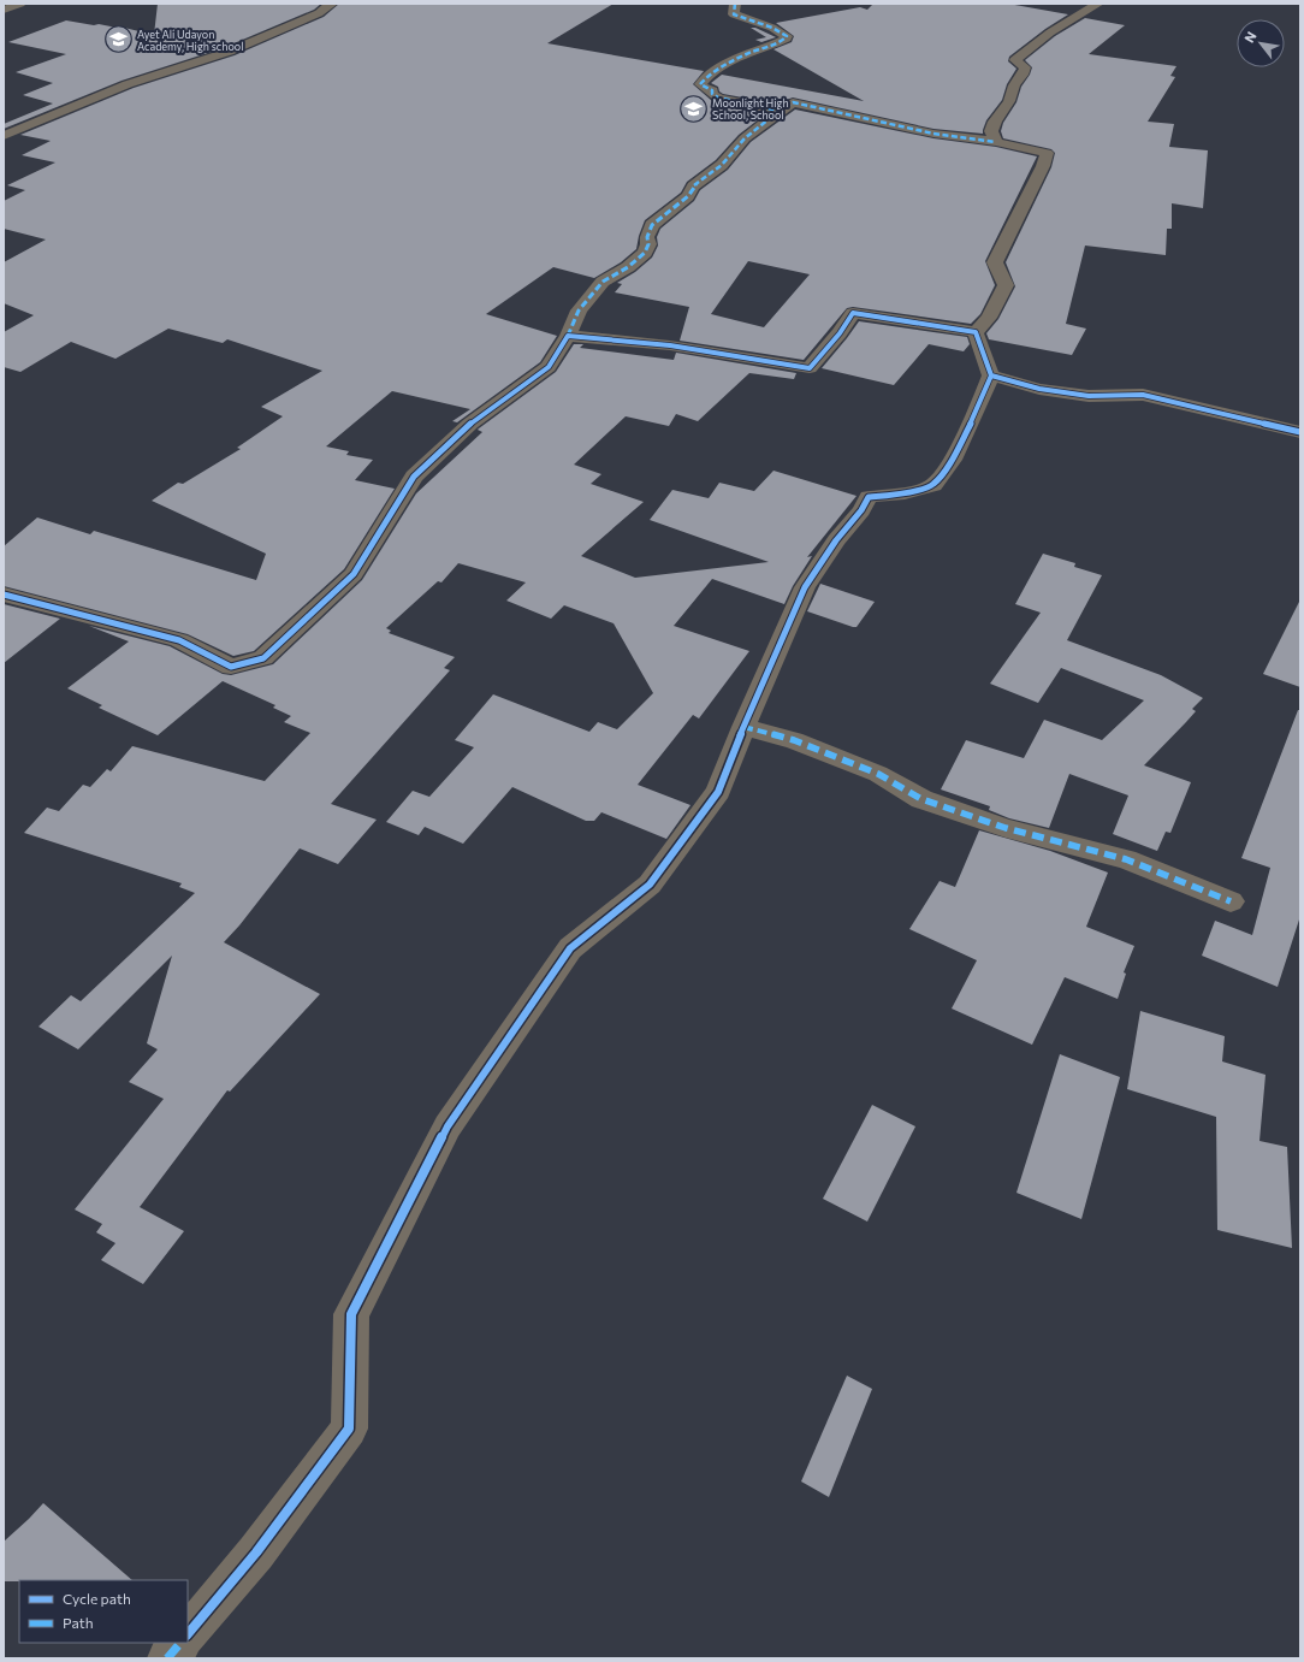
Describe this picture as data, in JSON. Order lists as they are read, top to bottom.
{
  "places": {
    "school or university": ["Ayet Ali Udayon Academy, High school", "Moonlight High School, School"]
  },
  "legend": ["Cycle path", "Path"],
  "north": "top left"
}
